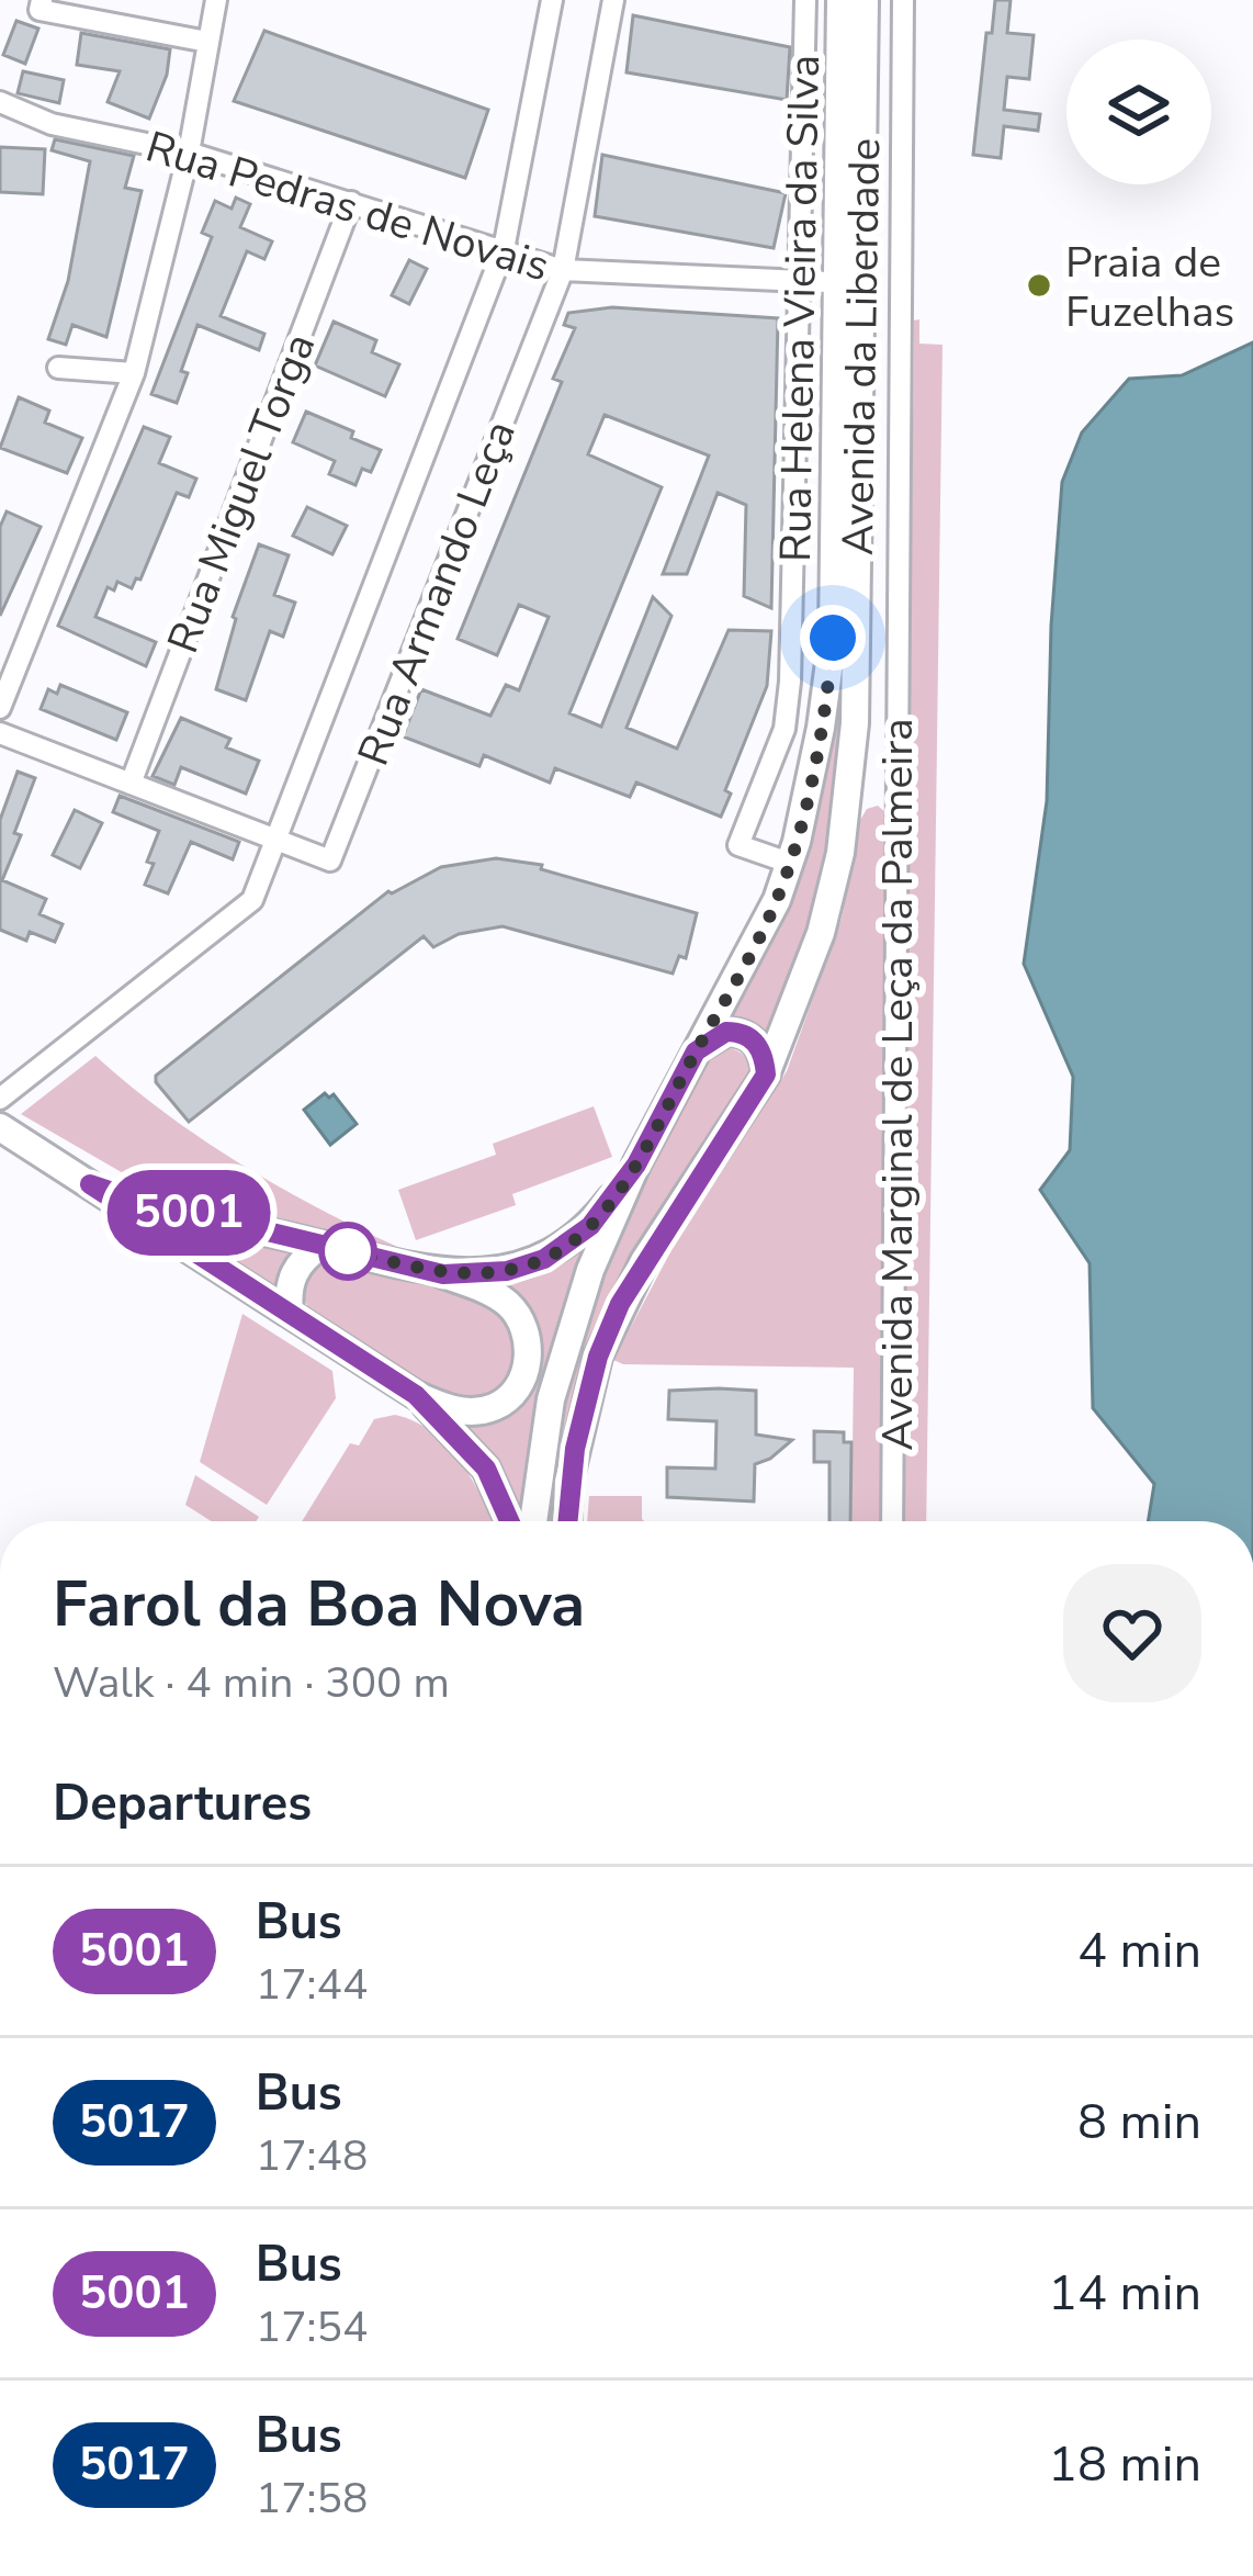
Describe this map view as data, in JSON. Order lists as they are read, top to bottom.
{
  "streets": {
    "main road": ["Avenida da Liberdade"],
    "street": [
      "Rua Pedras de Novais",
      "Rua Helena Vieira da Silva",
      "Rua Miguel Torga",
      "Rua Armando Leça",
      "Avenida Marginal de Leça da Palmeira"
    ]
  },
  "crossings": [
    ["Rua Pedras de Novais", "Rua Helena Vieira da Silva"],
    ["Rua Pedras de Novais", "Avenida da Liberdade"],
    ["Rua Pedras de Novais", "Rua Miguel Torga"],
    ["Rua Pedras de Novais", "Rua Armando Leça"],
    ["Rua Helena Vieira da Silva", "Avenida da Liberdade"],
    ["Rua Miguel Torga", "Rua Armando Leça"]
  ],
  "places": ["Praia de Fuzelhas"],
  "lines": ["bus line 5001"],
  "page": {
    "on_map": "5001",
    "heading": [
      ["Farol da Boa Nova", "Walk · 4 min · 300 m"],
      "Departures"
    ],
    "list": [
      {
        "mark": "5001",
        "name": "Bus",
        "note": "17:44",
        "value": "4 min"
      },
      {
        "mark": "5017",
        "name": "Bus",
        "note": "17:48",
        "value": "8 min"
      },
      {
        "mark": "5001",
        "name": "Bus",
        "note": "17:54",
        "value": "14 min"
      },
      {
        "mark": "5017",
        "name": "Bus",
        "note": "17:58",
        "value": "18 min"
      }
    ]
  }
}
